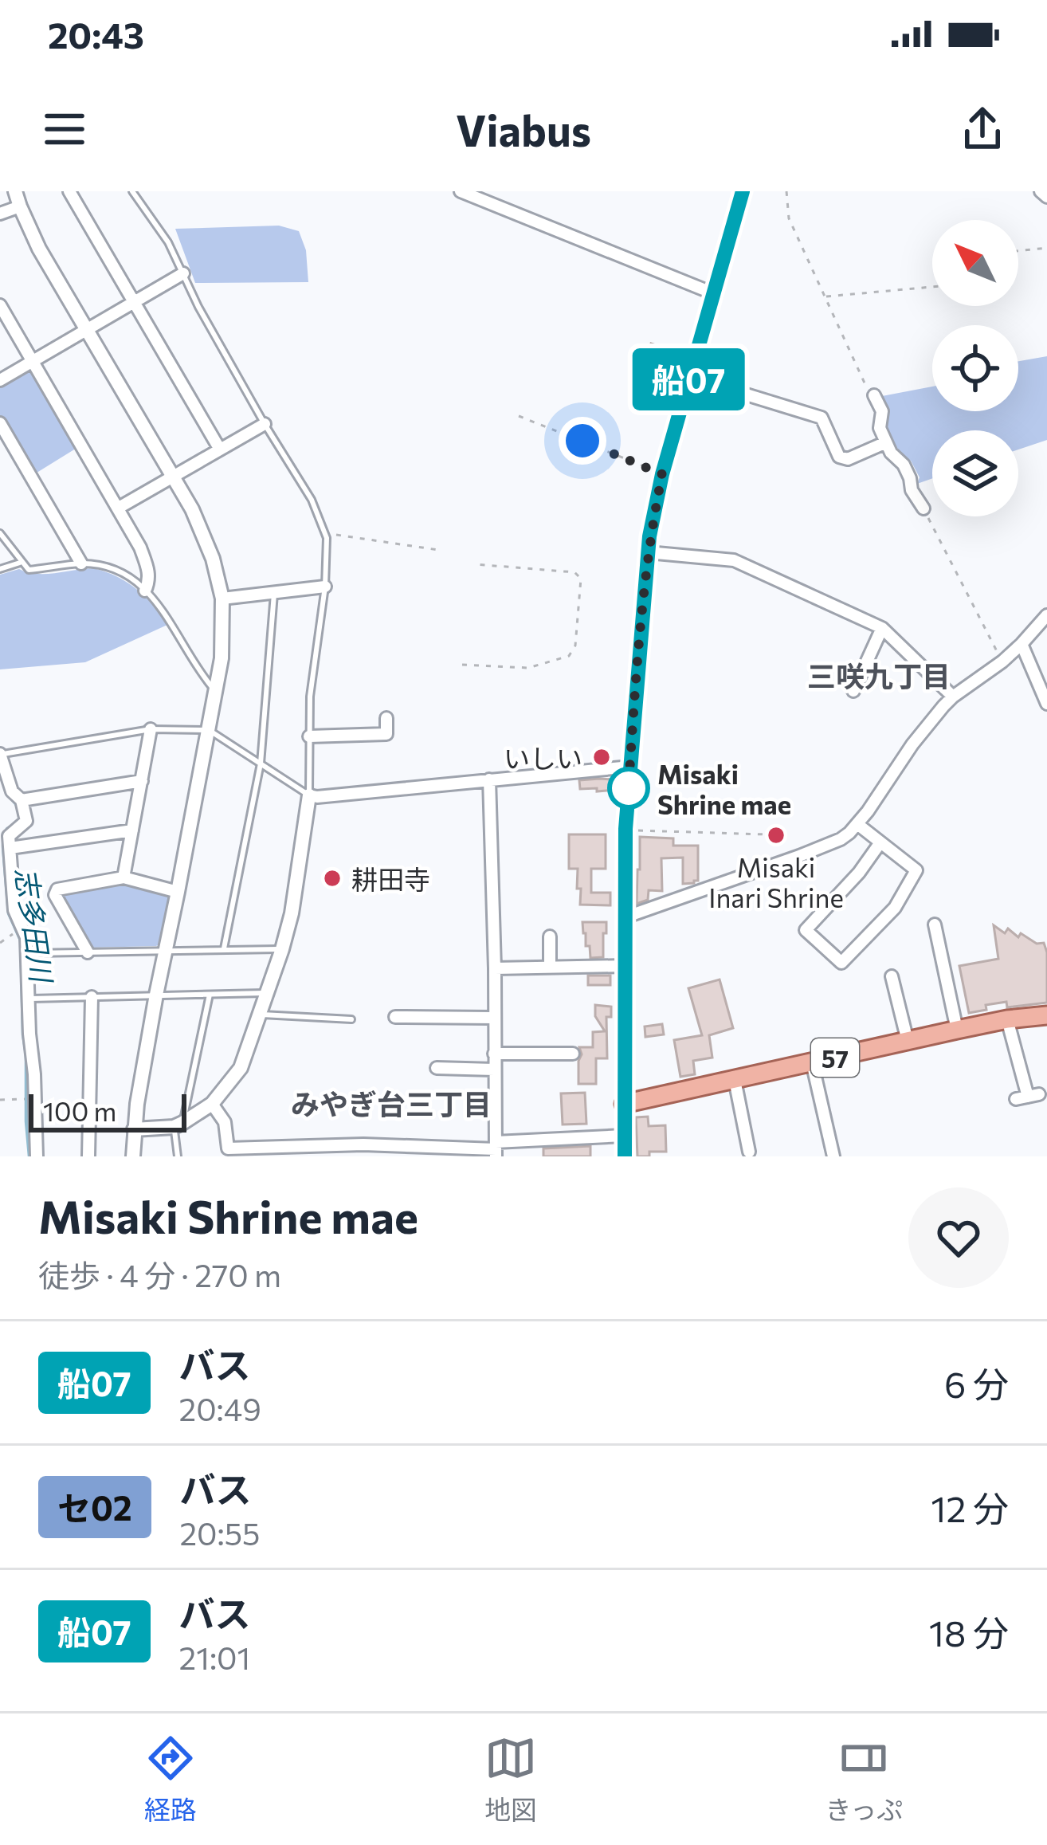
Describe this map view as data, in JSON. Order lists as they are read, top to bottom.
{
  "streets": {
    "main road": ["57"]
  },
  "districts": ["三咲九丁目", "みやぎ台三丁目"],
  "water": ["志多田川"],
  "places": [
    "いしい",
    "Misaki Shrine mae",
    "Misaki Inari Shrine",
    "耕田寺"
  ],
  "lines": ["bus line 船07"],
  "scale_bar": "100 m",
  "north": "top left",
  "page": {
    "status": "20:43",
    "header": "Viabus",
    "on_map": "船07",
    "scale": "100 m",
    "heading": ["Misaki Shrine mae", "徒歩 · 4 分 · 270 m"],
    "list": [
      {
        "mark": "船07",
        "name": "バス",
        "note": "20:49",
        "value": "6 分"
      },
      {
        "mark": "セ02",
        "name": "バス",
        "note": "20:55",
        "value": "12 分"
      },
      {
        "mark": "船07",
        "name": "バス",
        "note": "21:01",
        "value": "18 分"
      }
    ],
    "tabs": ["経路", "地図", "きっぷ"]
  }
}
